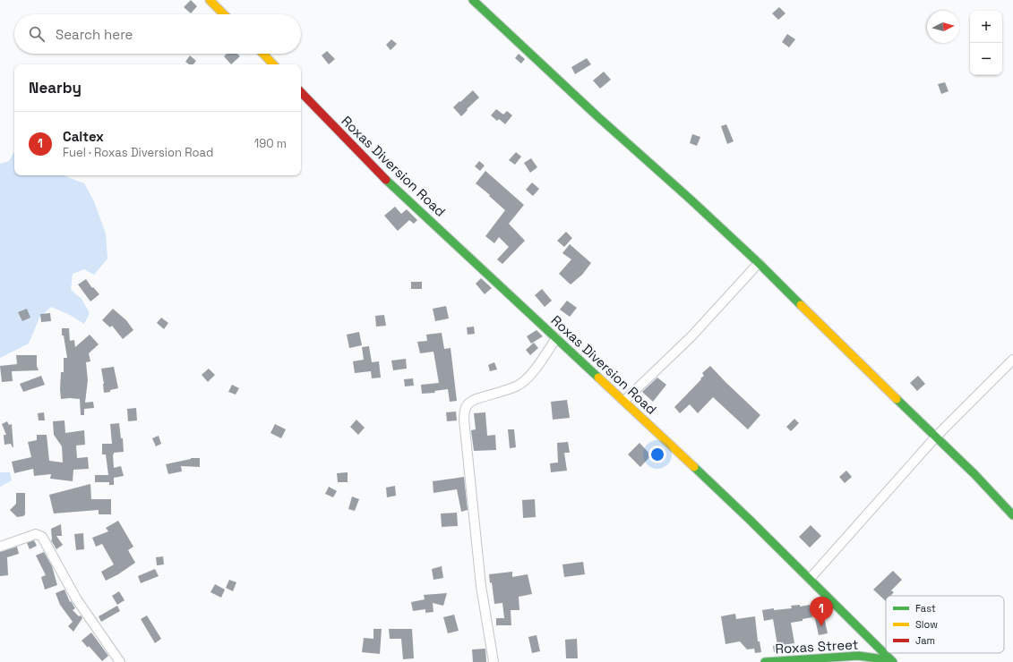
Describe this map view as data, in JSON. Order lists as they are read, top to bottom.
{
  "streets": {
    "main road": ["Roxas Diversion Road", "Roxas Street"]
  },
  "crossings": [
    ["Roxas Diversion Road", "Roxas Street"]
  ],
  "legend": ["Fast", "Slow", "Jam"],
  "north": "right",
  "page": {
    "map_buttons": ["+", "−"],
    "search": "Search here",
    "heading": "Nearby",
    "list": [
      {
        "mark": "1",
        "name": "Caltex",
        "note": "Fuel · Roxas Diversion Road",
        "value": "190 m"
      }
    ],
    "pins": "1"
  }
}
